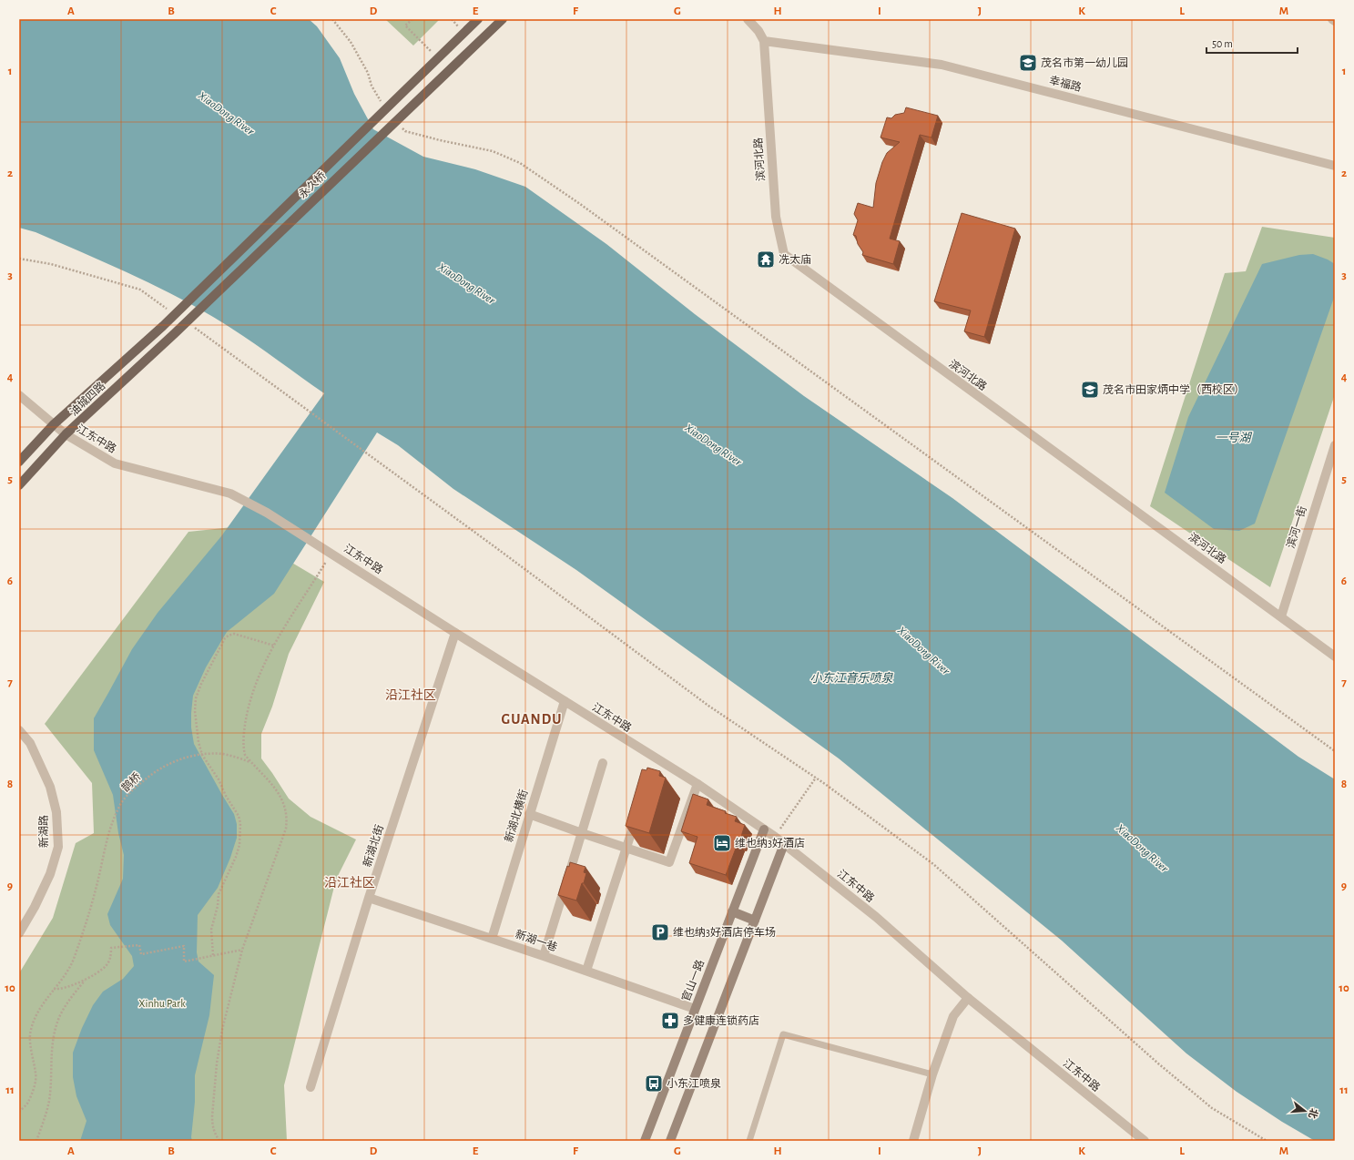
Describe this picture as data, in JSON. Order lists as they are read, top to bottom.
{
  "streets": {
    "main road": ["永久桥", "油城四路", "官山一路"],
    "street": [
      "幸福路",
      "滨河北路",
      "江东中路",
      "滨河一街",
      "新湖北横街",
      "新湖路",
      "新湖北街",
      "新湖一巷"
    ],
    "path": ["鹊桥"]
  },
  "crossings": [
    ["幸福路", "滨河北路"],
    ["滨河北路", "滨河一街"],
    ["永久桥", "油城四路"],
    ["油城四路", "江东中路"],
    ["江东中路", "新湖北横街"],
    ["江东中路", "新湖北街"],
    ["江东中路", "官山一路"],
    ["新湖北横街", "新湖一巷"],
    ["新湖北街", "新湖一巷"],
    ["新湖一巷", "官山一路"]
  ],
  "districts": ["沿江社区", "GUANDU", "沿江社区"],
  "water": ["XiaoDong River", "一号湖", "小东江音乐喷泉"],
  "parks": ["Xinhu Park"],
  "places": {
    "school or university": ["茂名市第一幼儿园", "茂名市田家炳中学（西校区）"],
    "temple": ["冼太庙"],
    "hotel": ["维也纳3好酒店"],
    "parking": ["维也纳3好酒店停车场"],
    "pharmacy": ["多健康连锁药店"],
    "bus stop": ["小东江喷泉"]
  },
  "scale_bar": "50 m",
  "north": "right",
  "grid": {
    "columns": [
      "A",
      "B",
      "C",
      "D",
      "E",
      "F",
      "G",
      "H",
      "I",
      "J",
      "K",
      "L",
      "M"
    ],
    "rows": [
      "1",
      "2",
      "3",
      "4",
      "5",
      "6",
      "7",
      "8",
      "9",
      "10",
      "11"
    ]
  }
}
